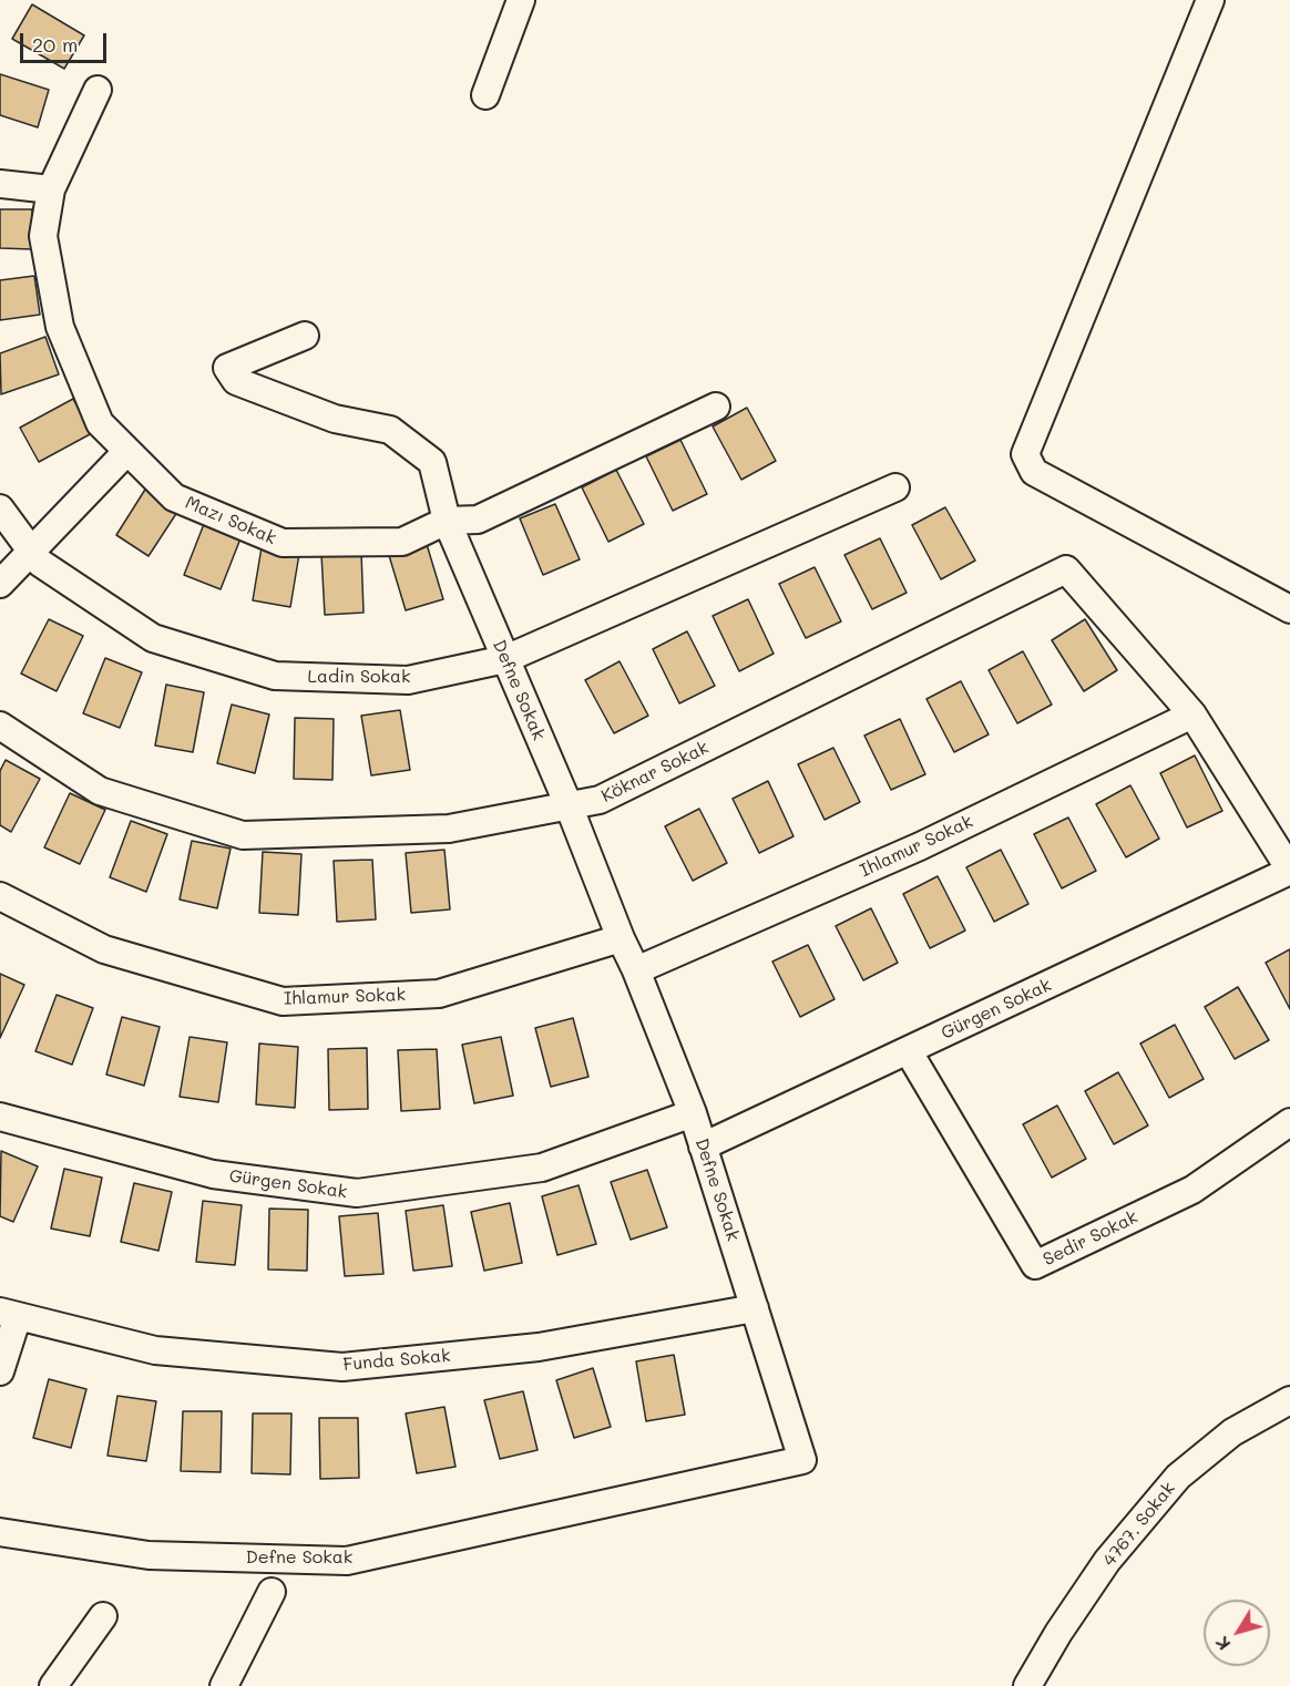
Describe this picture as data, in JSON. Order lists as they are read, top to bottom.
{
  "streets": {
    "street": [
      "Mazı Sokak",
      "Ladin Sokak",
      "Defne Sokak",
      "Köknar Sokak",
      "Ihlamur Sokak",
      "Gürgen Sokak",
      "Sedir Sokak",
      "Funda Sokak",
      "4767. Sokak"
    ]
  },
  "crossings": [
    ["Mazı Sokak", "Defne Sokak"],
    ["Ladin Sokak", "Defne Sokak"],
    ["Defne Sokak", "Köknar Sokak"],
    ["Defne Sokak", "Ihlamur Sokak"],
    ["Defne Sokak", "Gürgen Sokak"],
    ["Defne Sokak", "Funda Sokak"],
    ["Köknar Sokak", "Ihlamur Sokak"],
    ["Köknar Sokak", "Gürgen Sokak"],
    ["Ihlamur Sokak", "Gürgen Sokak"],
    ["Gürgen Sokak", "Sedir Sokak"]
  ],
  "scale_bar": "20 m",
  "north": "bottom left"
}
